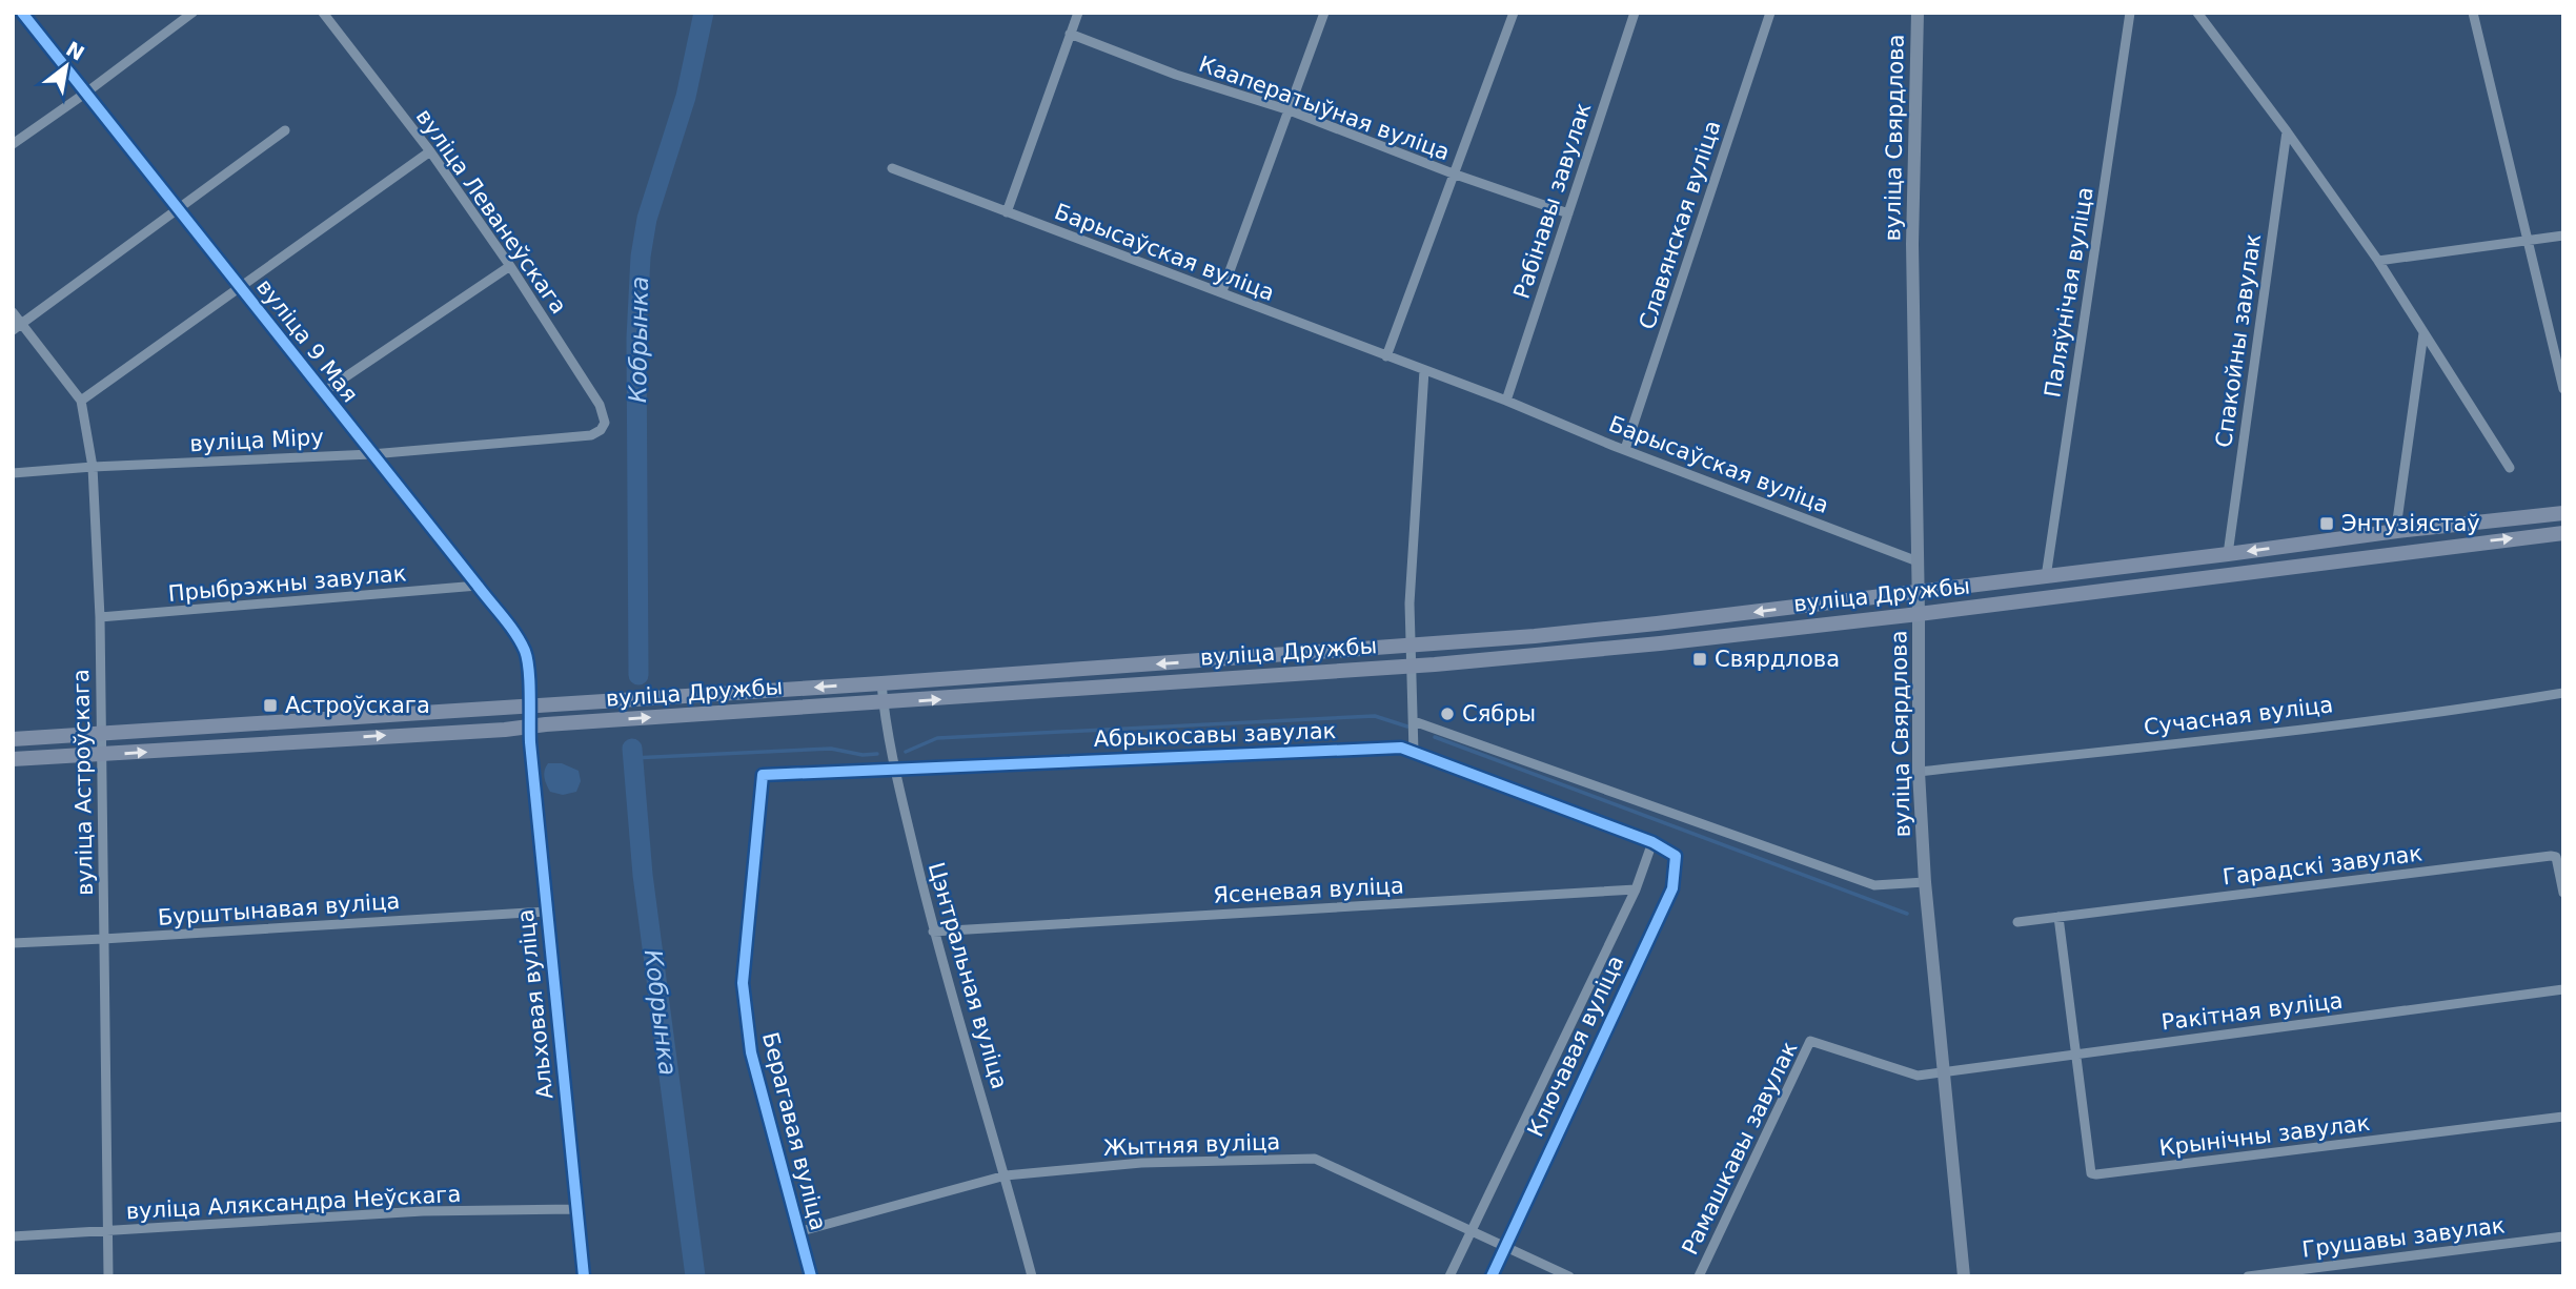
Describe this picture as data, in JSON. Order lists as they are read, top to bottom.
{
  "streets": {
    "main road": ["вуліца Дружбы"],
    "street": [
      "Кааператыўная вуліца",
      "вуліца Свярдлова",
      "Рабінавы завулак",
      "вуліца Леванеўскага",
      "Славянская вуліца",
      "Барысаўская вуліца",
      "Паляўнічая вуліца",
      "вуліца 9 Мая",
      "Спакойны завулак",
      "вуліца Міру",
      "Прыбрэжны завулак",
      "Сучасная вуліца",
      "Абрыкосавы завулак",
      "вуліца Астроўскага",
      "Гарадскі завулак",
      "Ясеневая вуліца",
      "Бурштынавая вуліца",
      "Цэнтральная вуліца",
      "Альховая вуліца",
      "Ракітная вуліца",
      "Ключавая вуліца",
      "Берагавая вуліца",
      "Крынічны завулак",
      "Жытняя вуліца",
      "Рамашкавы завулак",
      "вуліца Аляксандра Неўскага",
      "Грушавы завулак"
    ]
  },
  "crossings": [
    ["Кааператыўная вуліца", "Рабінавы завулак"],
    ["вуліца Свярдлова", "Барысаўская вуліца"],
    ["вуліца Свярдлова", "вуліца Дружбы"],
    ["вуліца Свярдлова", "Сучасная вуліца"],
    ["вуліца Свярдлова", "Ракітная вуліца"],
    ["вуліца Свярдлова", "Рамашкавы завулак"],
    ["Рабінавы завулак", "Барысаўская вуліца"],
    ["вуліца Леванеўскага", "вуліца Міру"],
    ["Славянская вуліца", "Барысаўская вуліца"],
    ["Паляўнічая вуліца", "вуліца Дружбы"],
    ["вуліца 9 Мая", "вуліца Міру"],
    ["вуліца 9 Мая", "Прыбрэжны завулак"],
    ["вуліца 9 Мая", "вуліца Дружбы"],
    ["вуліца 9 Мая", "Альховая вуліца"],
    ["Спакойны завулак", "вуліца Дружбы"],
    ["вуліца Міру", "вуліца Астроўскага"],
    ["Прыбрэжны завулак", "вуліца Астроўскага"],
    ["вуліца Дружбы", "вуліца Астроўскага"],
    ["вуліца Дружбы", "Цэнтральная вуліца"],
    ["вуліца Дружбы", "Альховая вуліца"],
    ["Абрыкосавы завулак", "Цэнтральная вуліца"],
    ["Абрыкосавы завулак", "Ключавая вуліца"],
    ["Абрыкосавы завулак", "Берагавая вуліца"],
    ["вуліца Астроўскага", "Бурштынавая вуліца"],
    ["вуліца Астроўскага", "вуліца Аляксандра Неўскага"],
    ["Ясеневая вуліца", "Цэнтральная вуліца"],
    ["Ясеневая вуліца", "Ключавая вуліца"],
    ["Бурштынавая вуліца", "Альховая вуліца"],
    ["Цэнтральная вуліца", "Жытняя вуліца"],
    ["Альховая вуліца", "вуліца Аляксандра Неўскага"],
    ["Ракітная вуліца", "Крынічны завулак"],
    ["Ракітная вуліца", "Рамашкавы завулак"],
    ["Ключавая вуліца", "Жытняя вуліца"],
    ["Берагавая вуліца", "Жытняя вуліца"]
  ],
  "water": ["Кобрынка"],
  "places": {
    "transit": ["Энтузіястаў", "Свярдлова", "Астроўскага"],
    "other": ["Сябры"]
  },
  "north": "top right"
}
